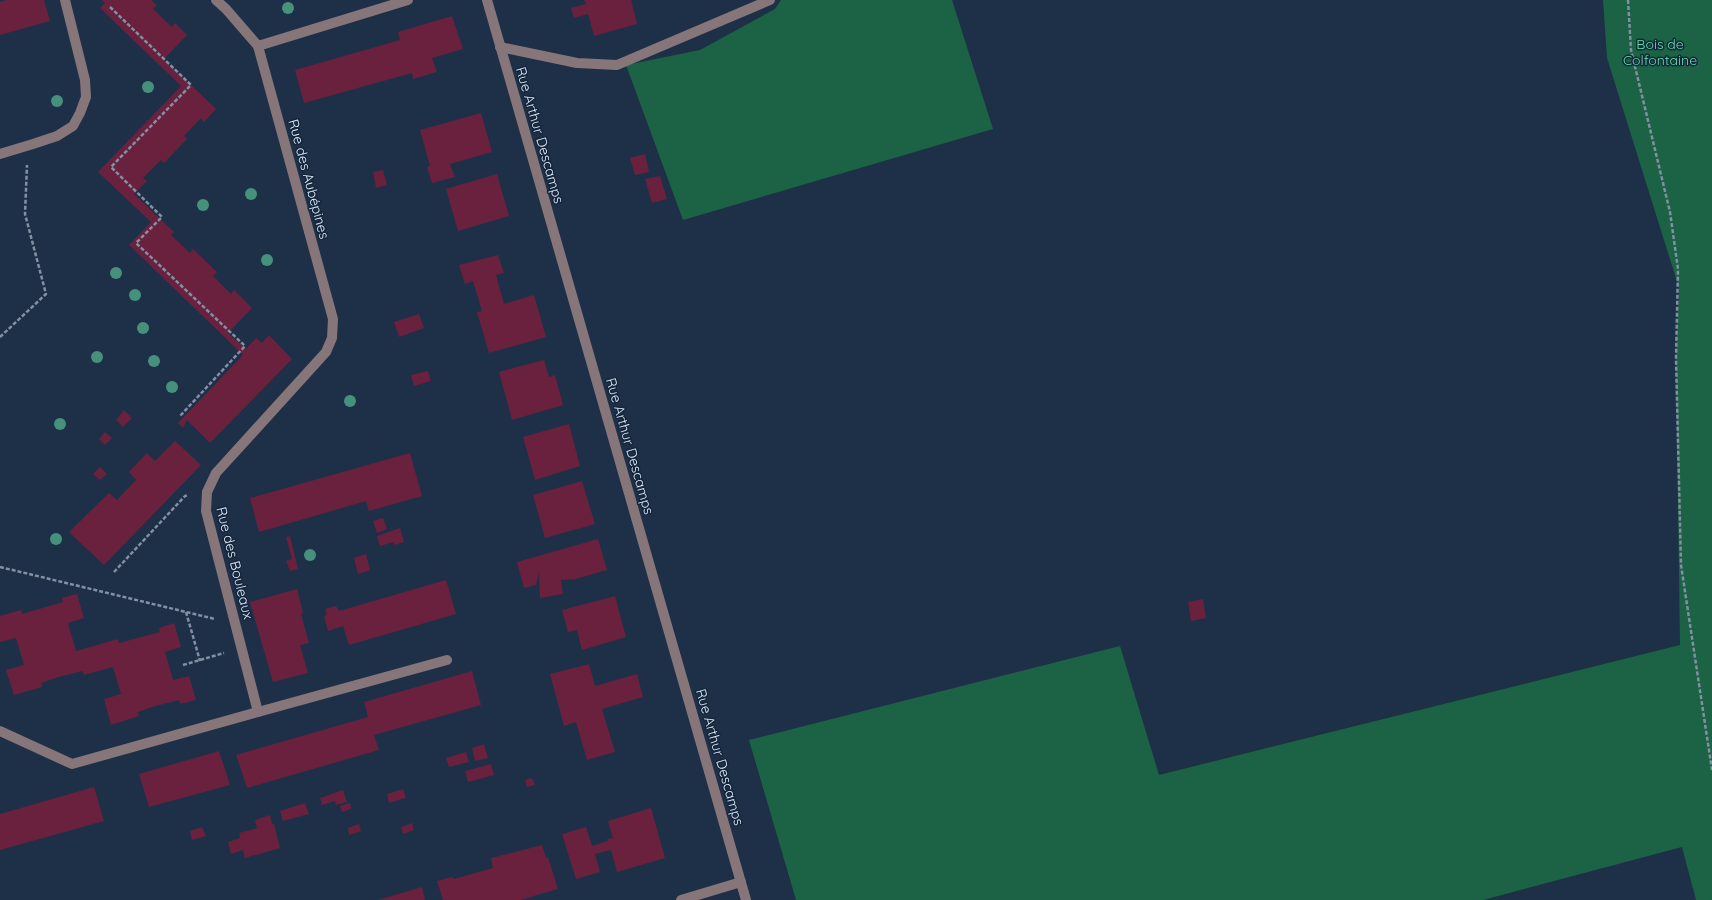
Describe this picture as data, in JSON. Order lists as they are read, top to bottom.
{
  "streets": {
    "street": ["Rue Arthur Descamps", "Rue des Aubépines", "Rue des Bouleaux"]
  },
  "crossings": [
    ["Rue des Aubépines", "Rue des Bouleaux"]
  ],
  "parks": ["Bois de Colfontaine"]
}
